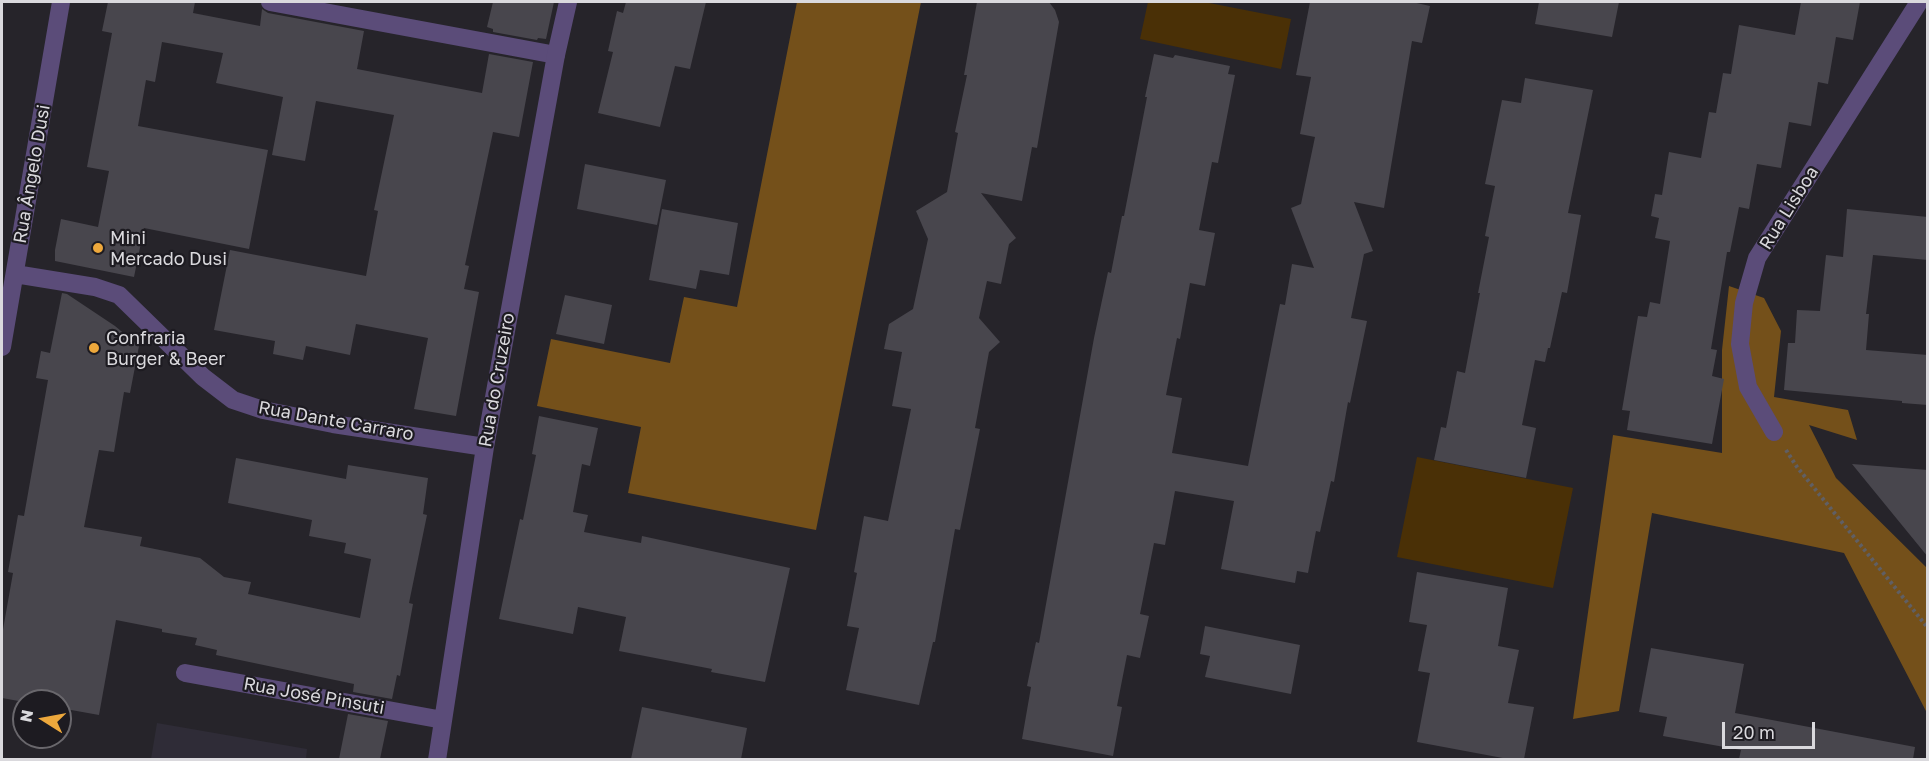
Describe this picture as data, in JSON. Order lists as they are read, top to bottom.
{
  "streets": {
    "street": [
      "Rua Ângelo Dusi",
      "Rua Lisboa",
      "Rua do Cruzeiro",
      "Rua Dante Carraro",
      "Rua José Pinsuti"
    ]
  },
  "crossings": [
    ["Rua Ângelo Dusi", "Rua Dante Carraro"],
    ["Rua do Cruzeiro", "Rua Dante Carraro"],
    ["Rua do Cruzeiro", "Rua José Pinsuti"]
  ],
  "places": ["Mini Mercado Dusi", "Confraria Burger & Beer"],
  "scale_bar": "20 m",
  "north": "left"
}
